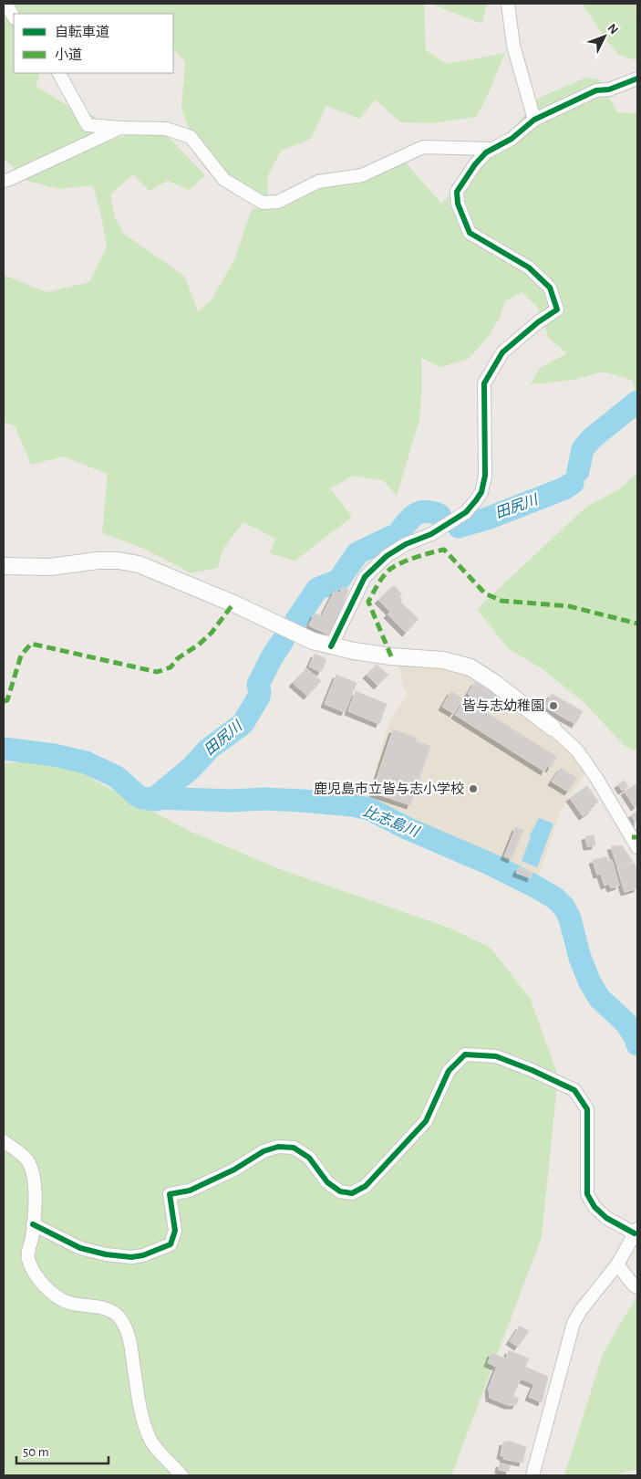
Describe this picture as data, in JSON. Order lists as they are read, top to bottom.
{
  "water": ["田尻川", "比志島川"],
  "places": ["皆与志幼稚園", "鹿児島市立皆与志小学校"],
  "legend": ["自転車道", "小道"],
  "scale_bar": "50 m",
  "north": "top right"
}
